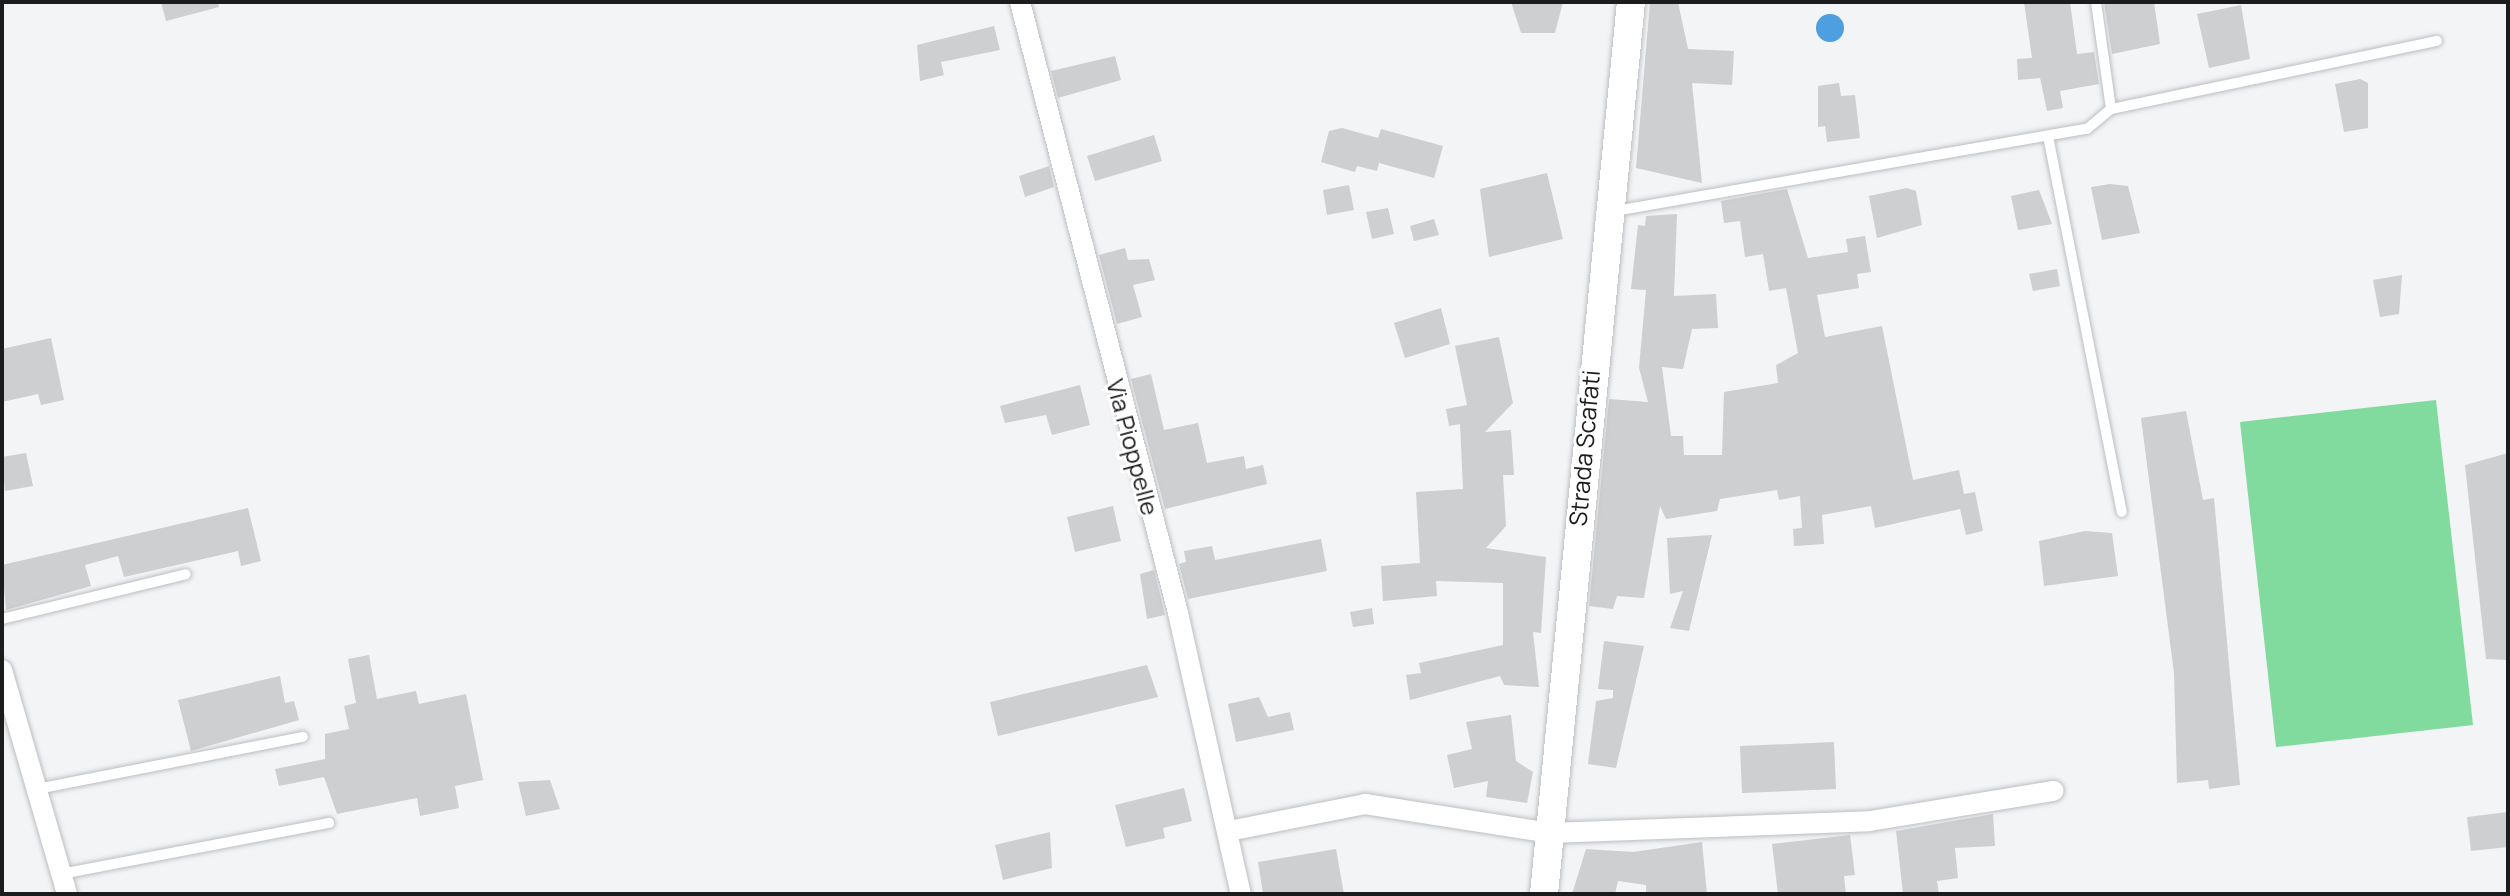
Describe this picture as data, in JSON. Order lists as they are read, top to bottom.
{
  "streets": {
    "street": ["Via Pioppelle", "Strada Scafati"]
  }
}
